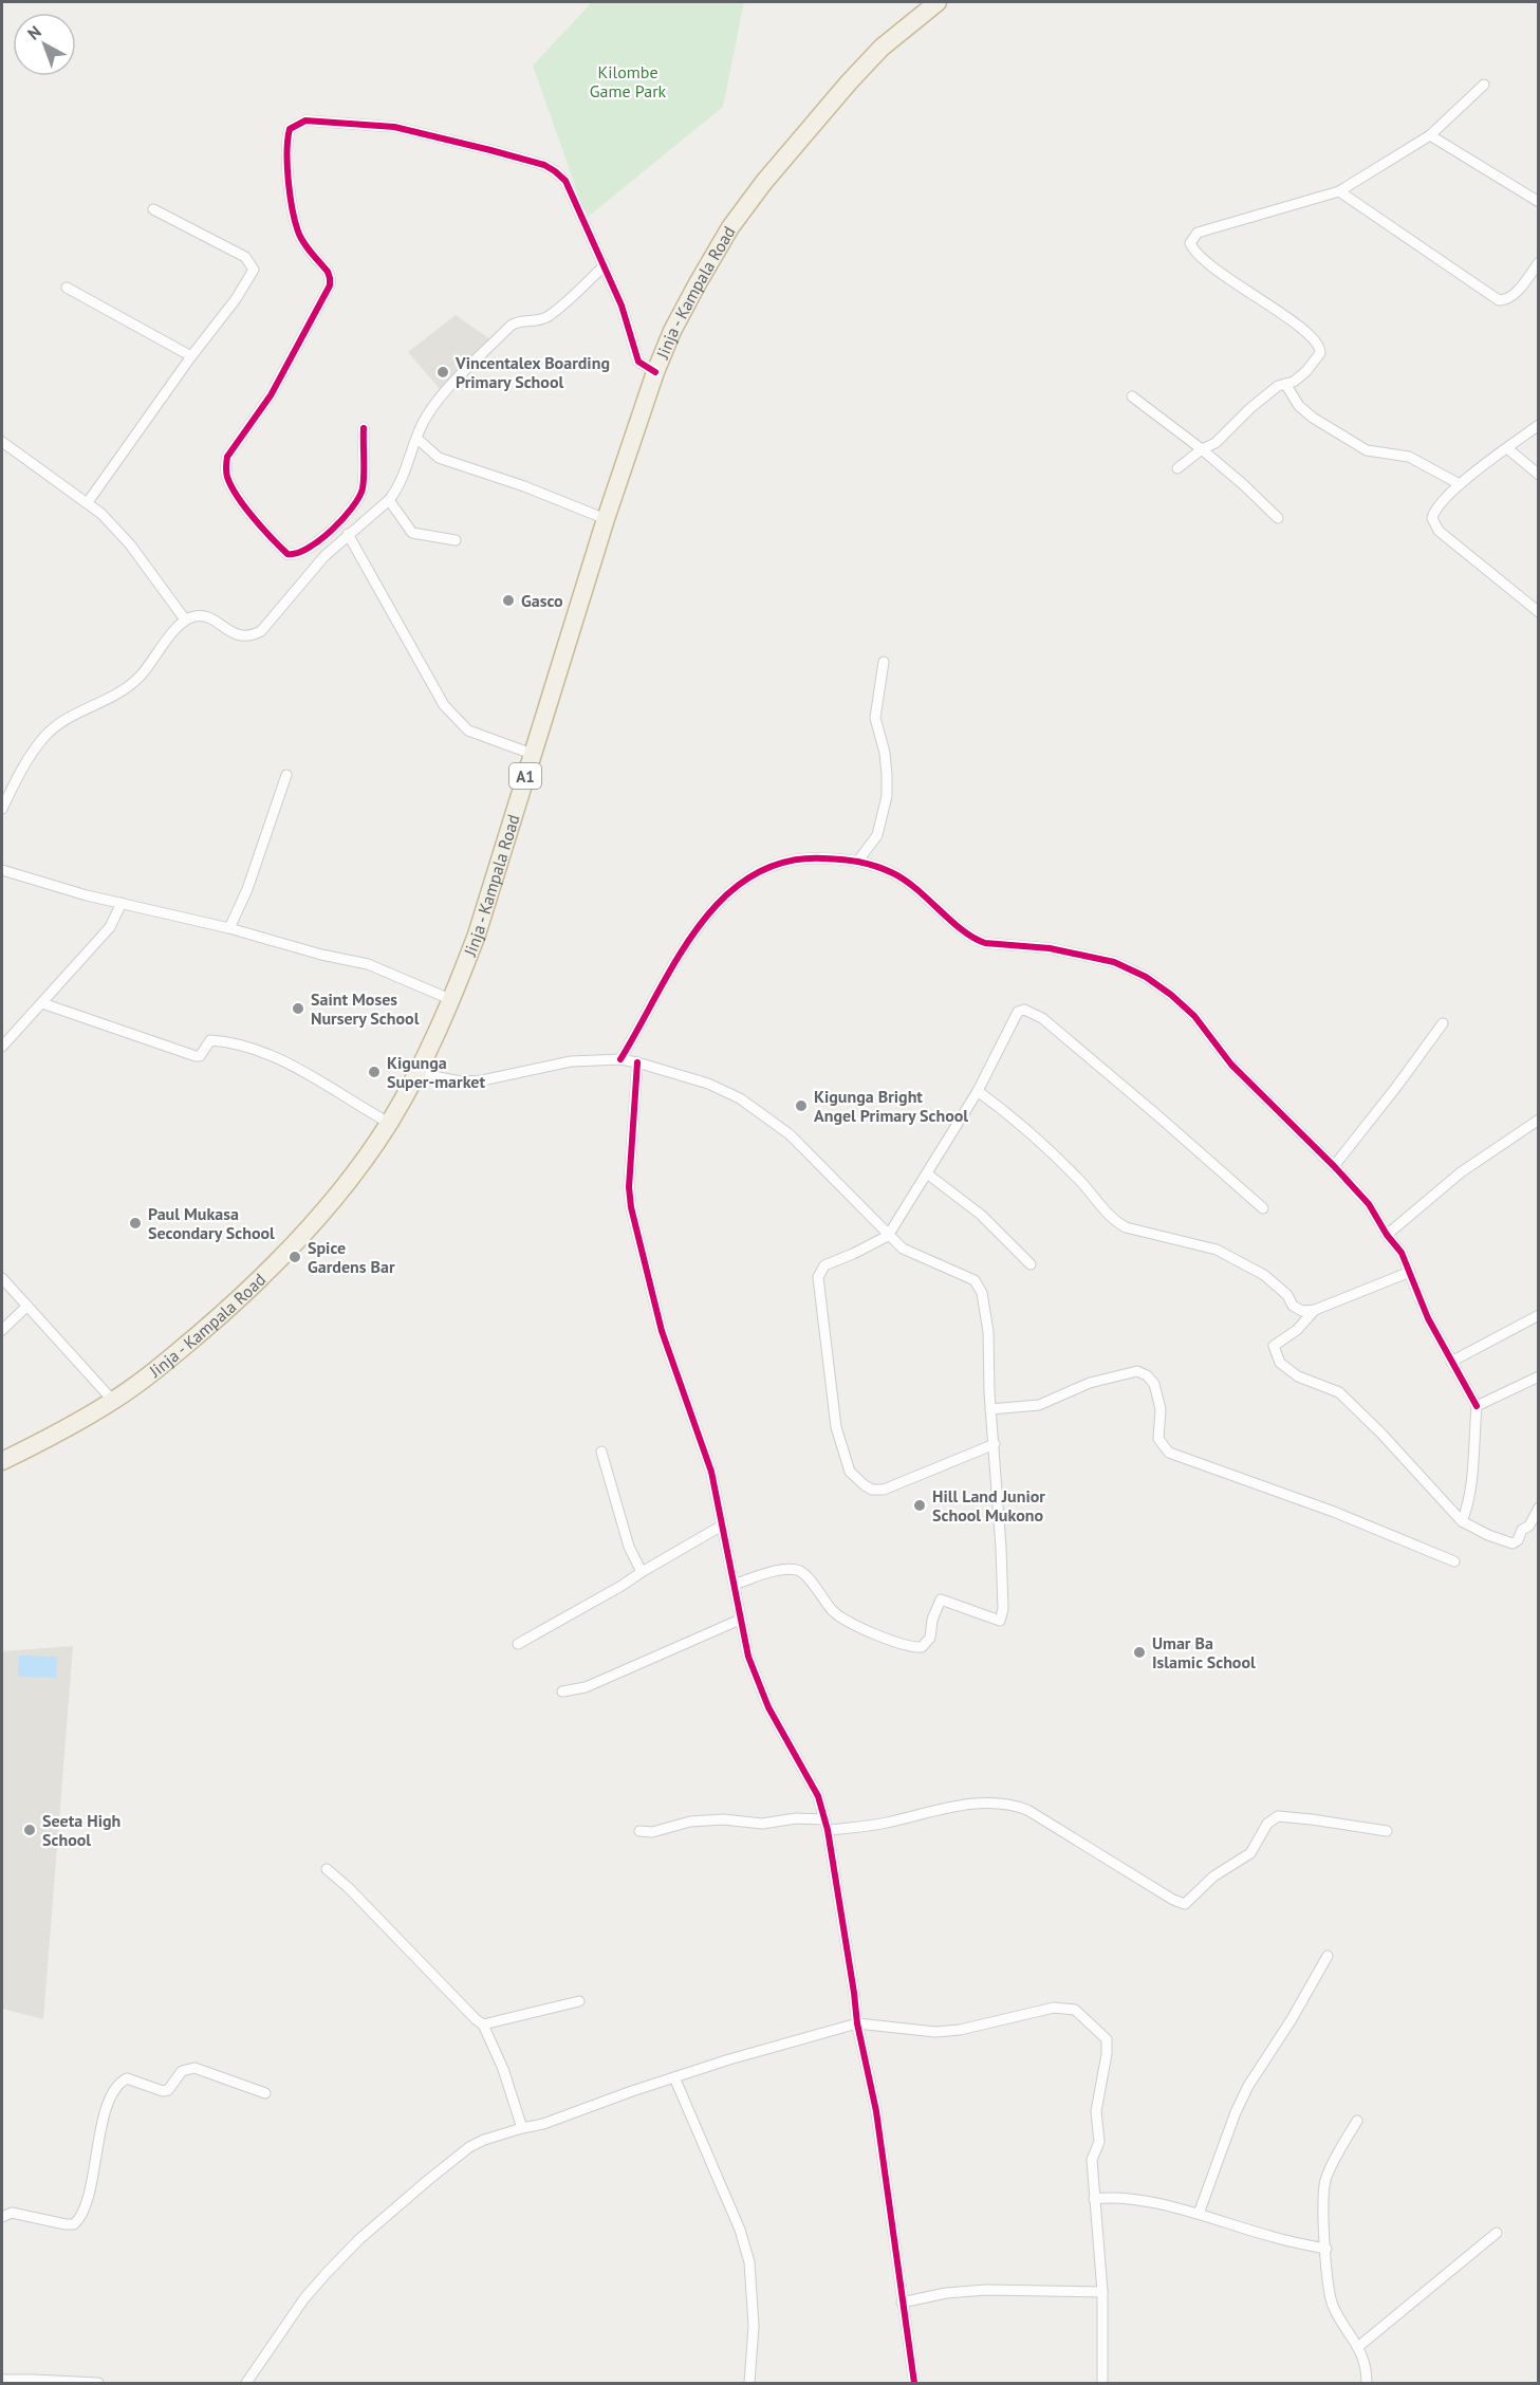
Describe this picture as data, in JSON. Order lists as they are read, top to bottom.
{
  "streets": {
    "highway": ["Jinja - Kampala Road", "A1"]
  },
  "parks": ["Kilombe Game Park"],
  "places": [
    "Vincentalex Boarding Primary School",
    "Gasco",
    "Saint Moses Nursery School",
    "Kigunga Super-market",
    "Kigunga Bright Angel Primary School",
    "Paul Mukasa Secondary School",
    "Spice Gardens Bar",
    "Hill Land Junior School Mukono",
    "Umar Ba Islamic School",
    "Seeta High School"
  ],
  "north": "top left"
}
